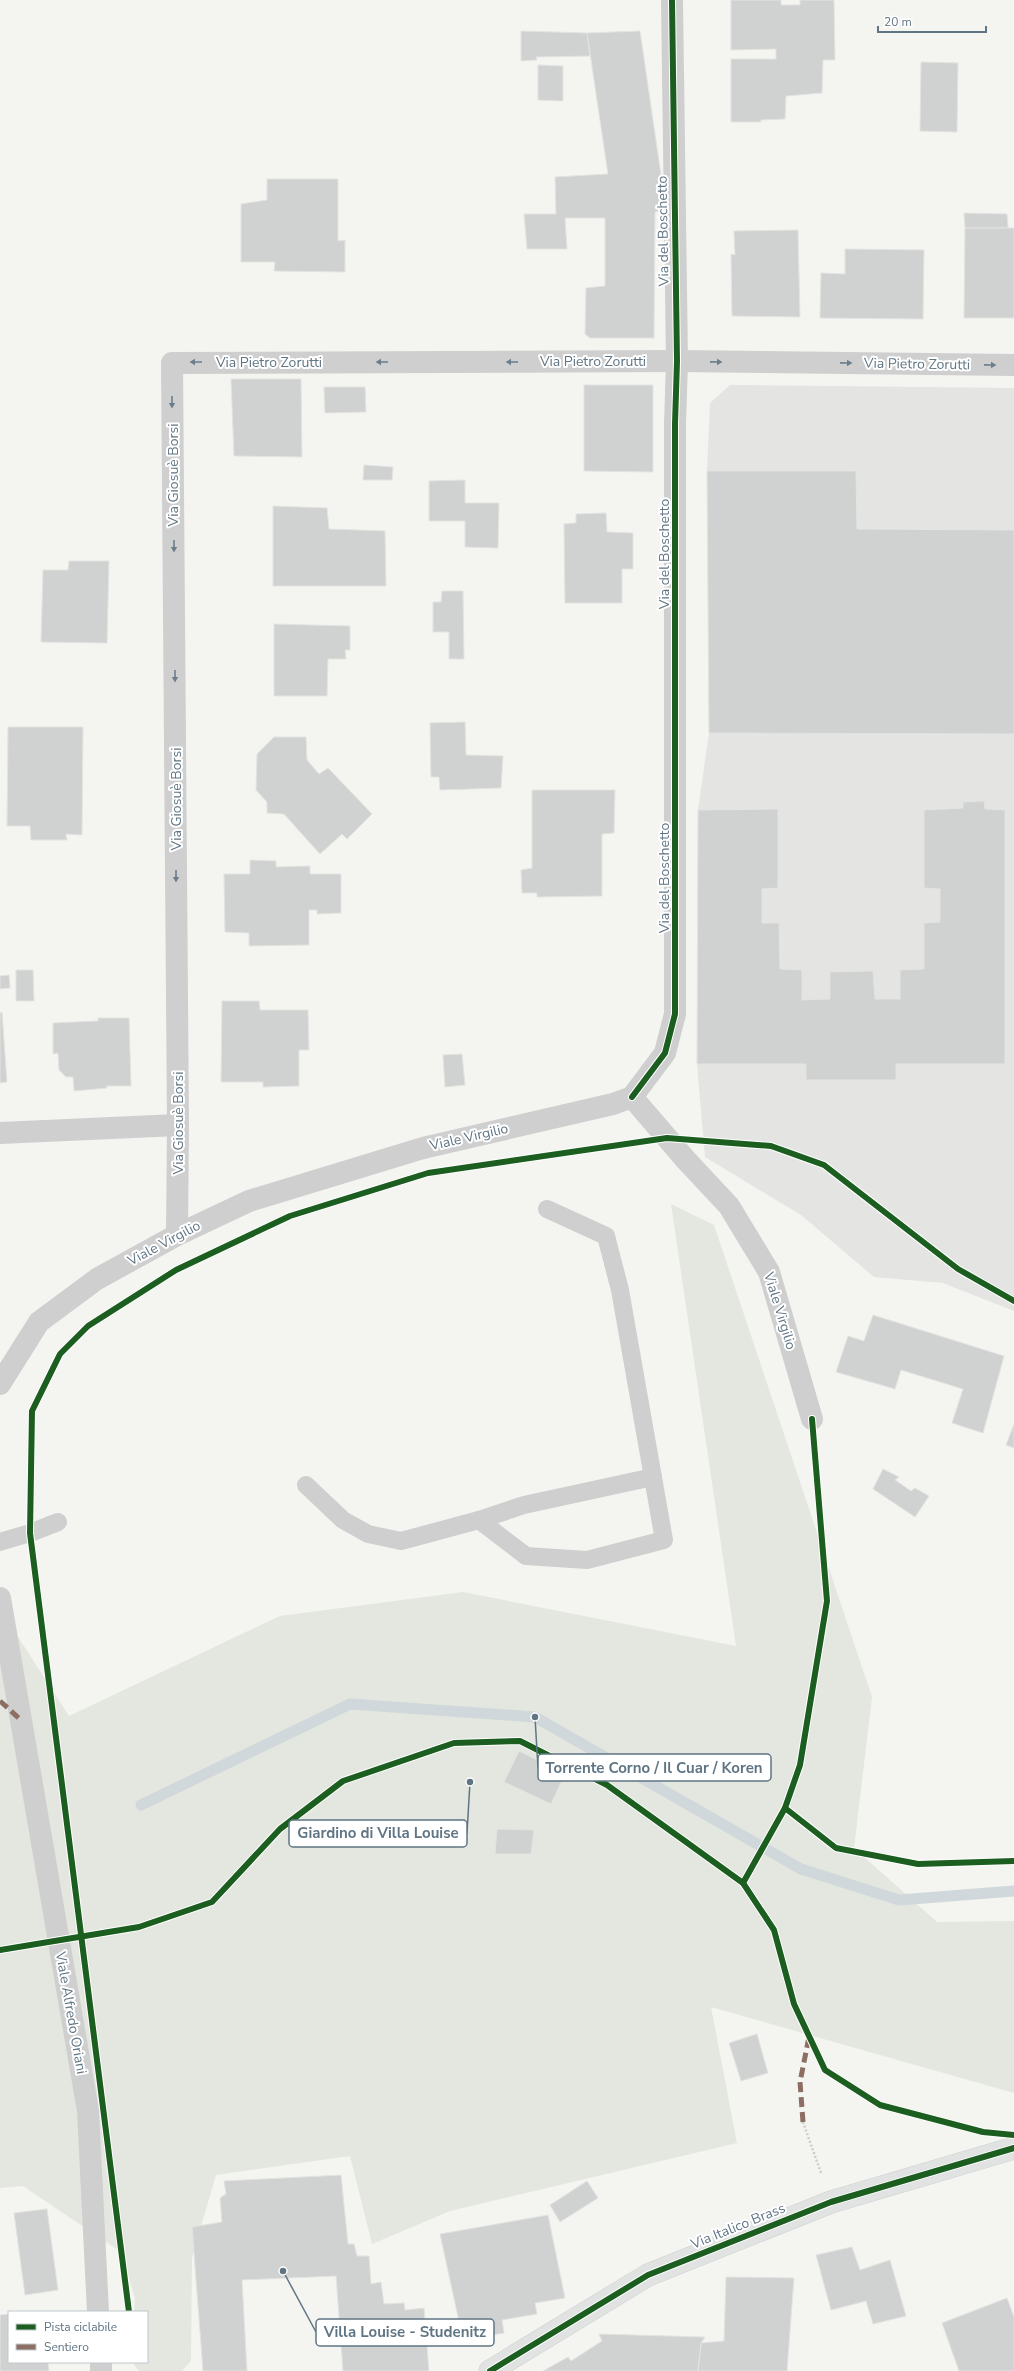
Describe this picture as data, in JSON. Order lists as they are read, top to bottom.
{
  "streets": {
    "main road": ["Via Italico Brass"],
    "street": [
      "Via del Boschetto",
      "Via Pietro Zorutti",
      "Via Giosuè Borsi",
      "Viale Virgilio",
      "Viale Alfredo Oriani"
    ]
  },
  "crossings": [
    ["Via del Boschetto", "Via Pietro Zorutti"],
    ["Via del Boschetto", "Viale Virgilio"],
    ["Via Pietro Zorutti", "Via Giosuè Borsi"],
    ["Via Giosuè Borsi", "Viale Virgilio"]
  ],
  "one_way": ["Via Giosuè Borsi"],
  "places": ["Torrente Corno / Il Cuar / Koren", "Giardino di Villa Louise", "Villa Louise - Studenitz"],
  "legend": ["Pista ciclabile", "Sentiero"],
  "scale_bar": "20 m"
}
